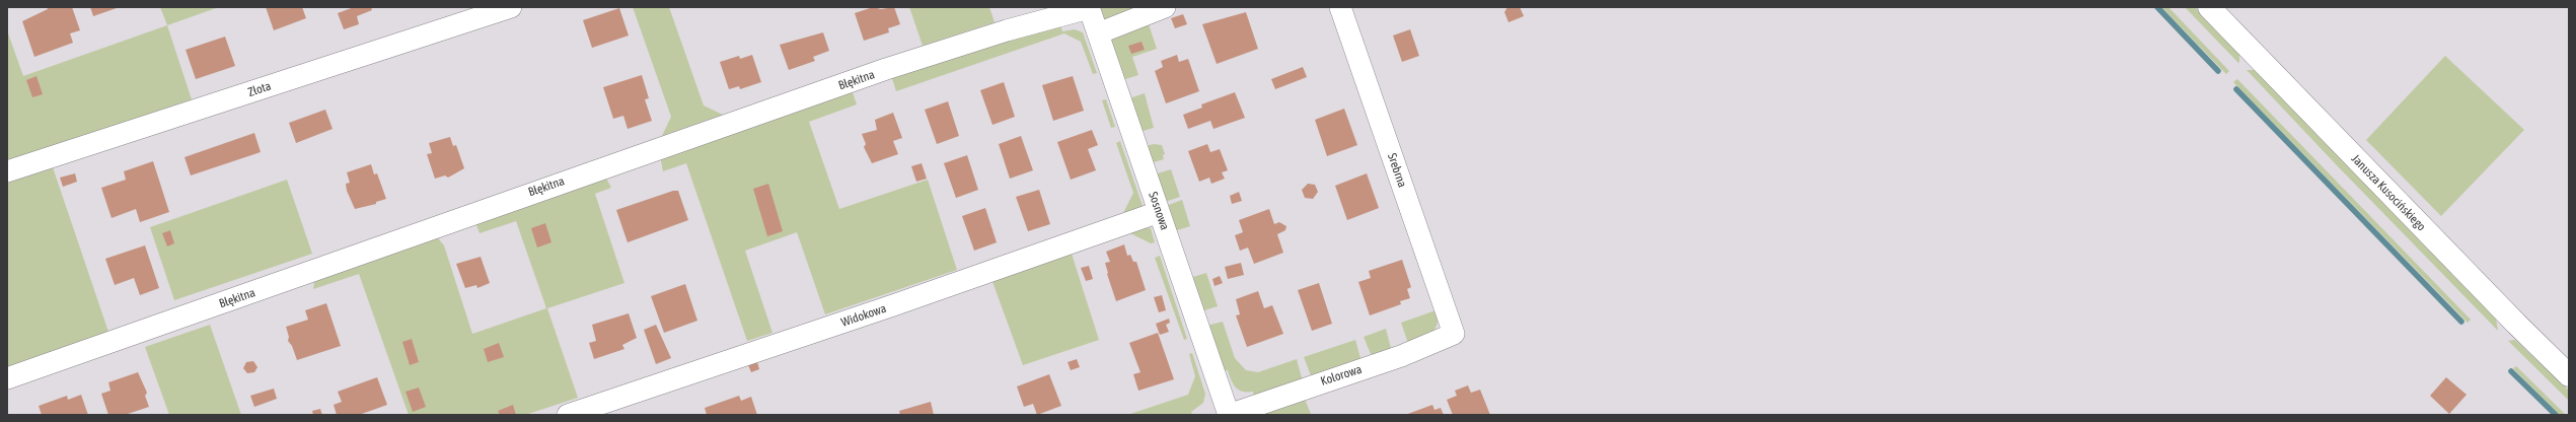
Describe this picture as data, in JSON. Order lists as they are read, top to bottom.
{
  "streets": {
    "street": [
      "Błękitna",
      "Złota",
      "Srebrna",
      "Janusza Kusocińskiego",
      "Sosnowa",
      "Widokowa",
      "Kolorowa"
    ]
  },
  "crossings": [
    ["Błękitna", "Sosnowa"],
    ["Srebrna", "Kolorowa"],
    ["Sosnowa", "Widokowa"],
    ["Sosnowa", "Kolorowa"]
  ]
}
